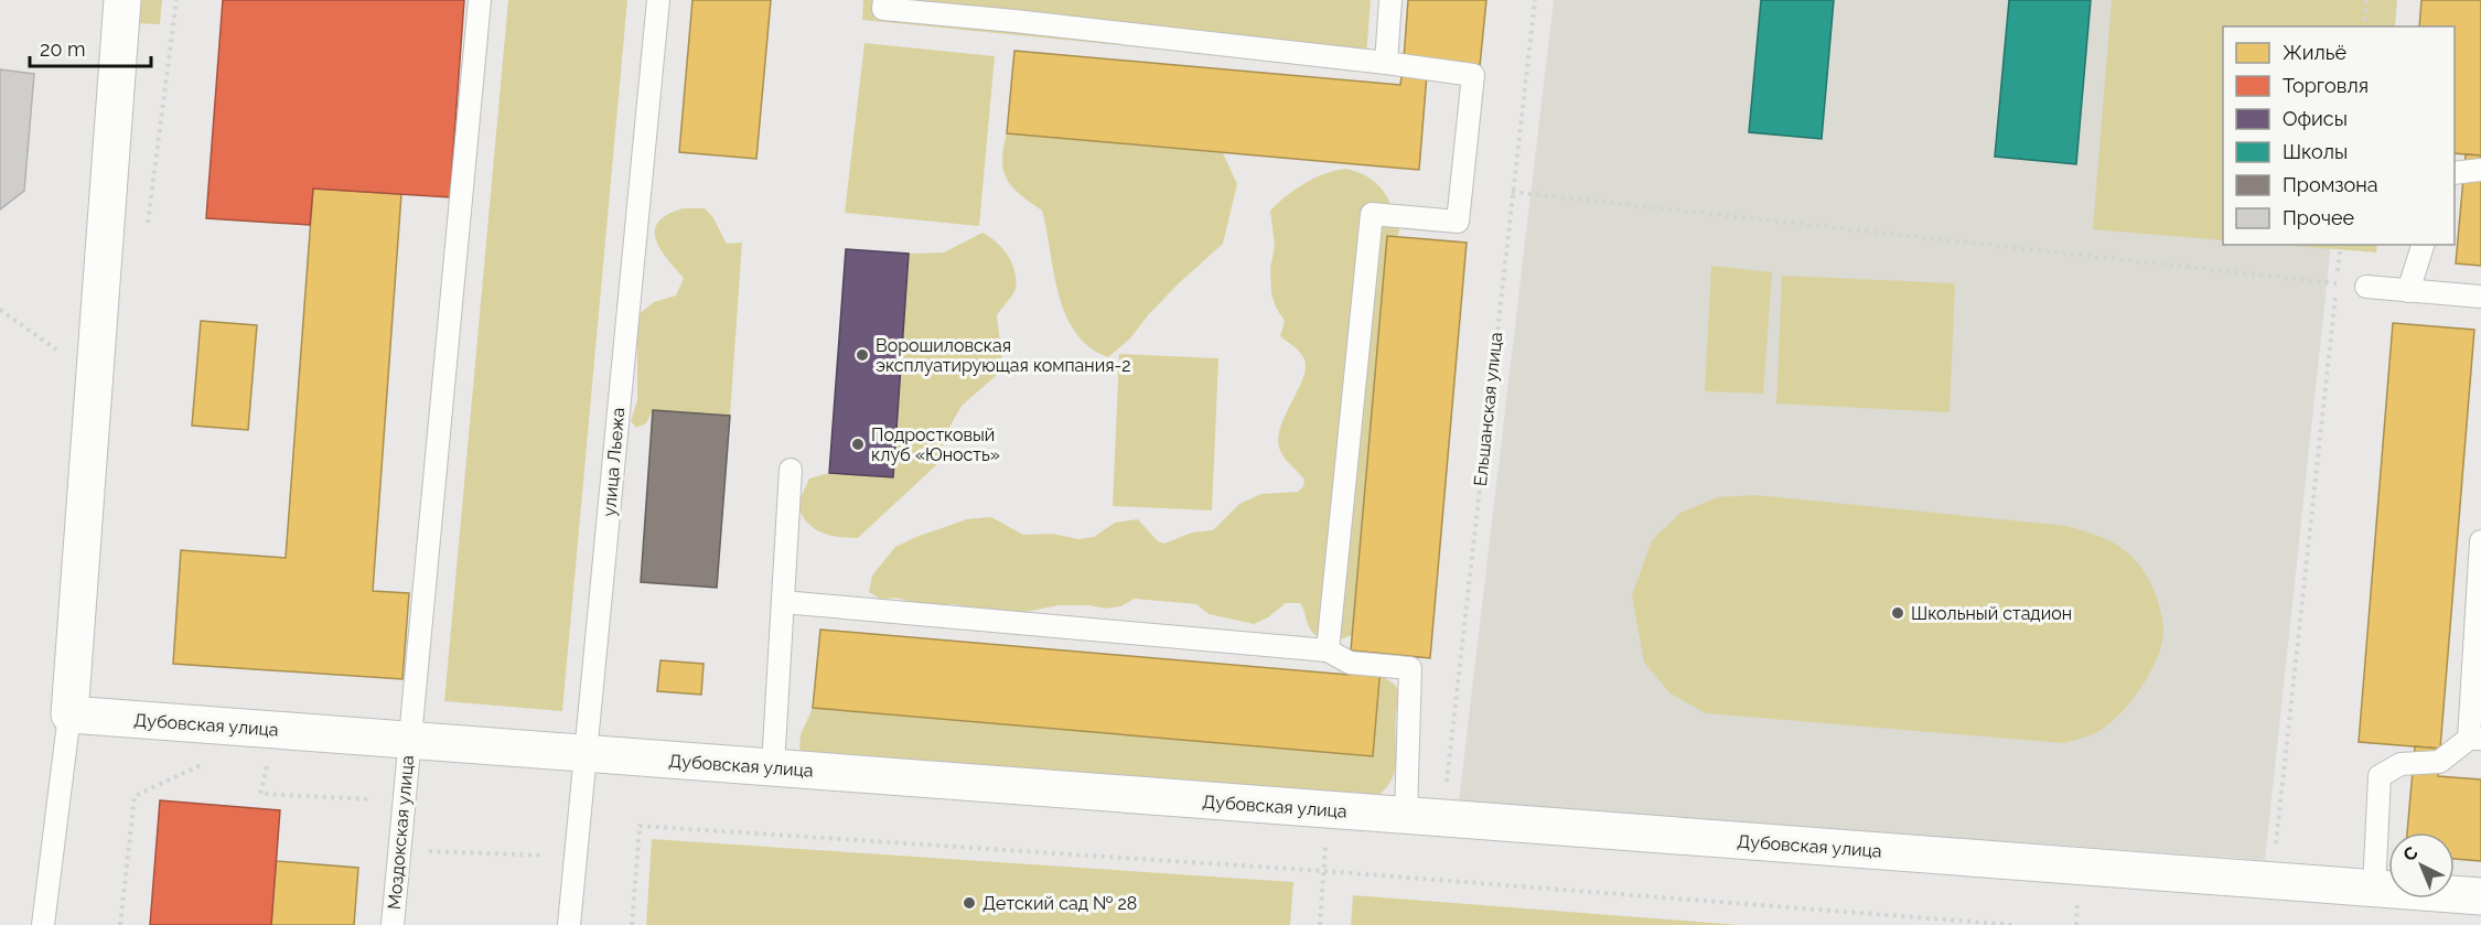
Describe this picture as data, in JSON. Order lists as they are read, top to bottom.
{
  "streets": {
    "street": ["Дубовская улица"],
    "lane": ["улица Льежа", "Моздокская улица"],
    "path": ["Ельшанская улица"]
  },
  "crossings": [
    ["Ельшанская улица", "Дубовская улица"],
    ["улица Льежа", "Дубовская улица"],
    ["Дубовская улица", "Моздокская улица"]
  ],
  "places": [
    "Ворошиловская эксплуатирующая компания-2",
    "Подростковый клуб «Юность»",
    "Школьный стадион",
    "Детский сад № 28"
  ],
  "legend": [
    "Жильё",
    "Торговля",
    "Офисы",
    "Школы",
    "Промзона",
    "Прочее"
  ],
  "scale_bar": "20 m",
  "north": "top left"
}
